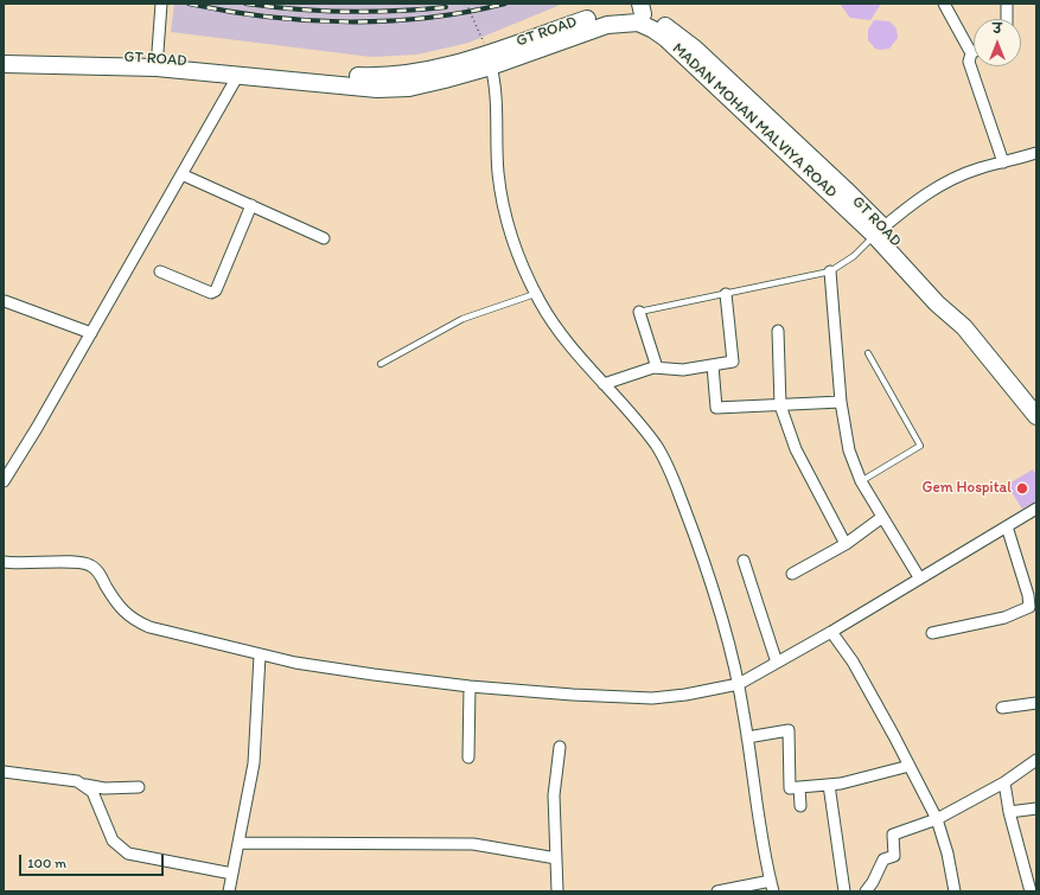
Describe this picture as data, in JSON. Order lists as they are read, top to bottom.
{
  "streets": {
    "highway": ["GT ROAD"]
  },
  "places": ["Gem Hospital"],
  "scale_bar": "100 m",
  "north": "top"
}
